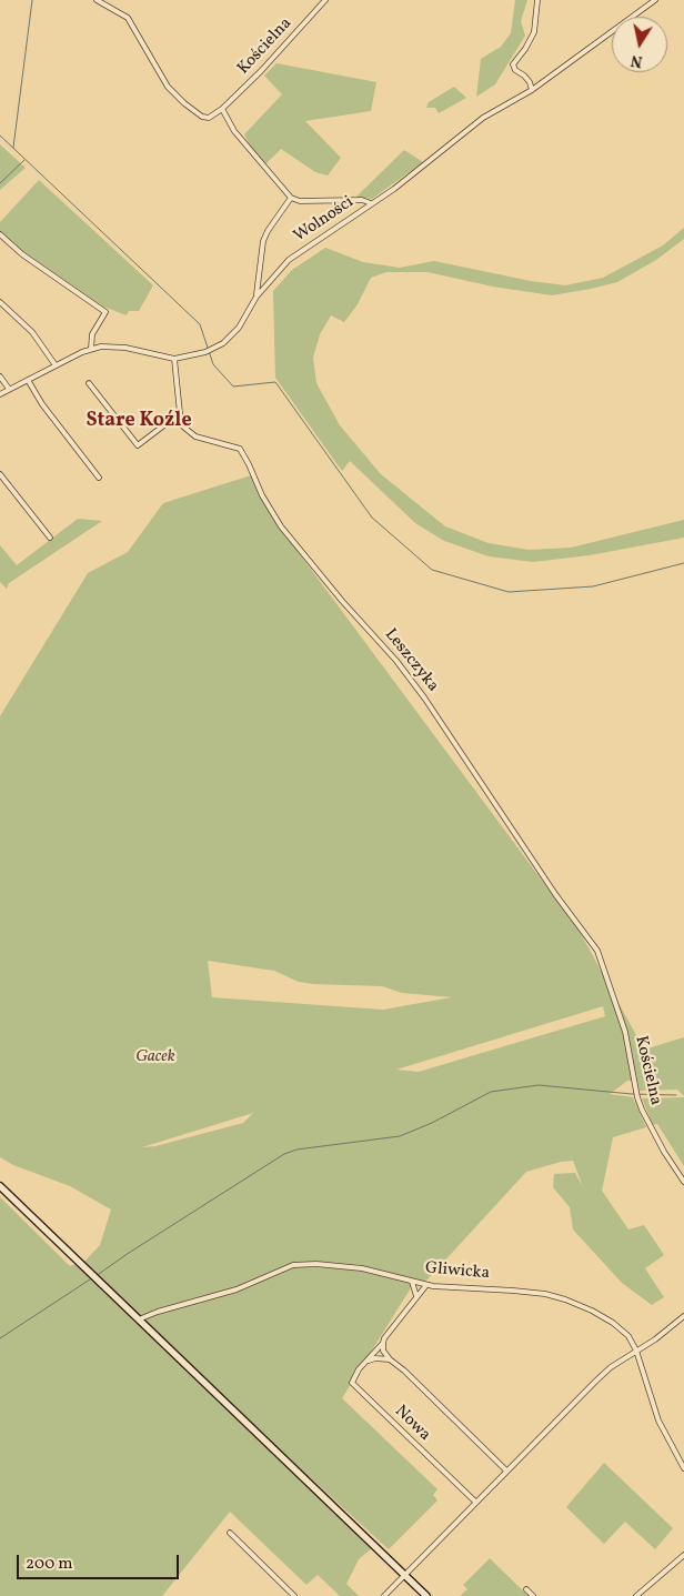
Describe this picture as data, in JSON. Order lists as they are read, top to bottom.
{
  "streets": {
    "street": [
      "Kościelna",
      "Wolności",
      "Leszczyka",
      "Gliwicka",
      "Nowa"
    ]
  },
  "crossings": [
    ["Kościelna", "Leszczyka"],
    ["Wolności", "Leszczyka"],
    ["Gliwicka", "Nowa"]
  ],
  "districts": ["Stare Koźle"],
  "parks": ["Gacek"],
  "scale_bar": "200 m",
  "north": "bottom"
}
